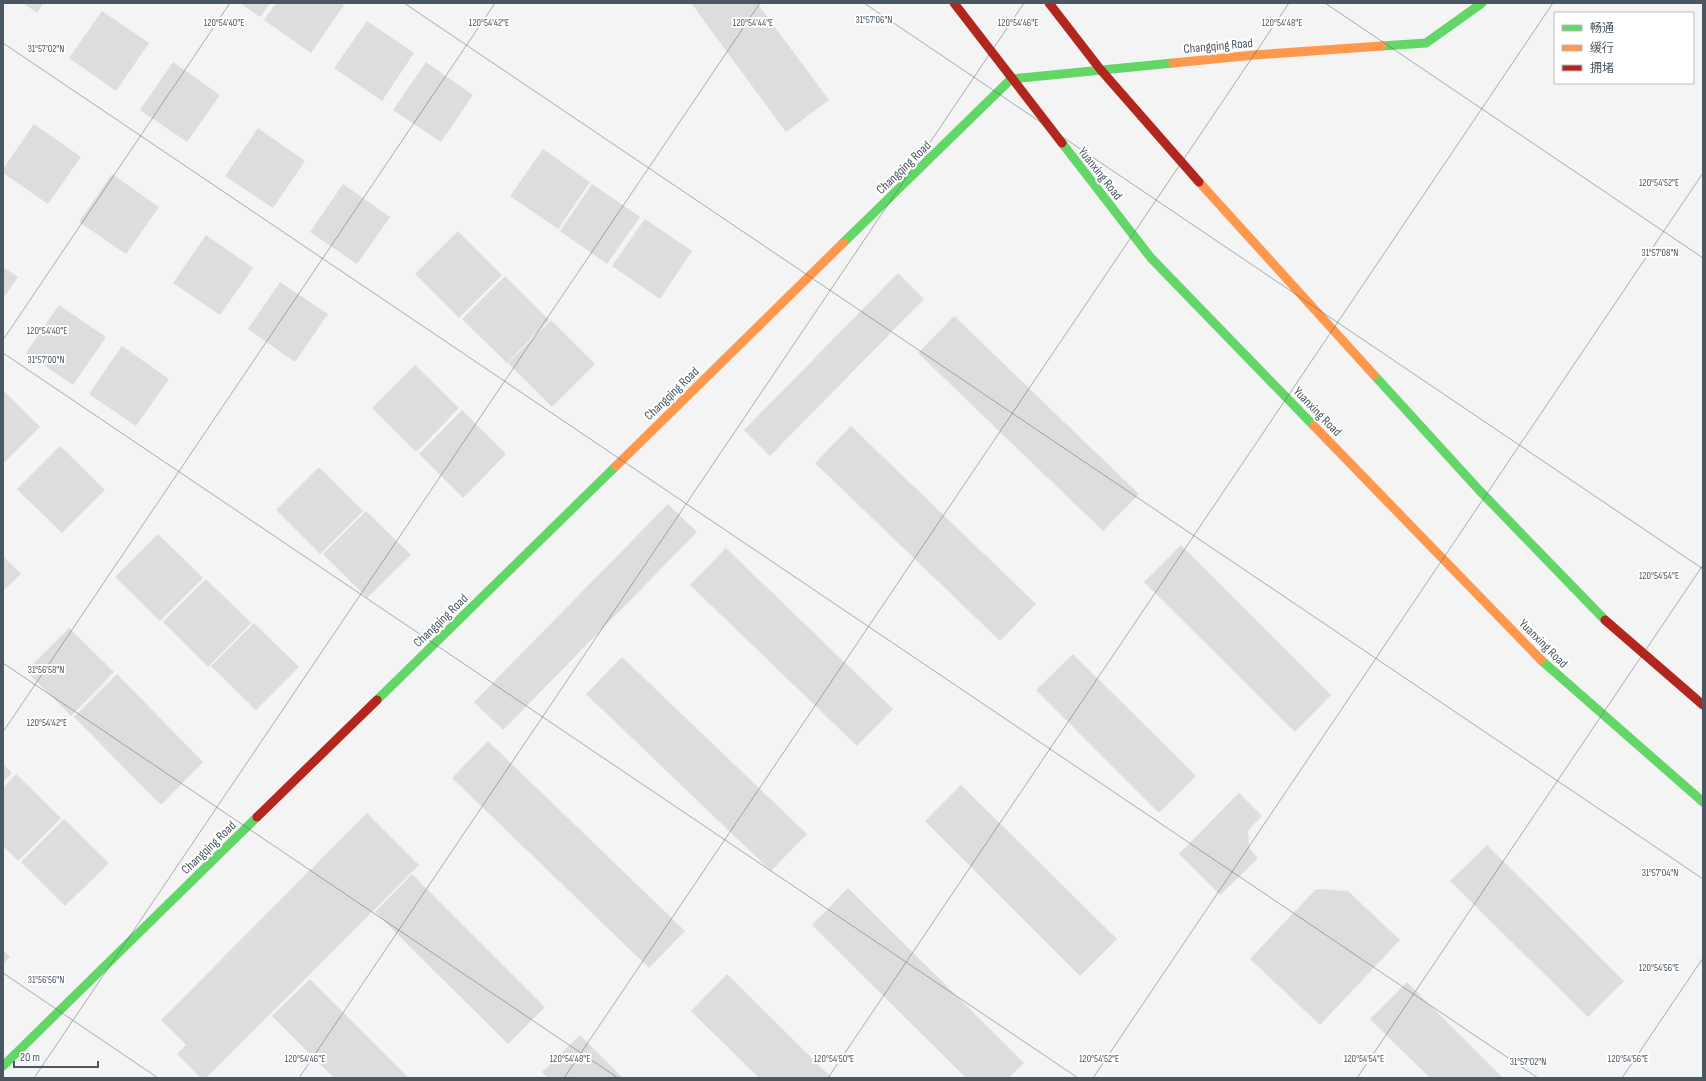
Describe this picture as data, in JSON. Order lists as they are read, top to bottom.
{
  "streets": {
    "main road": ["Changqing Road", "Yuanxing Road"]
  },
  "crossings": [
    ["Changqing Road", "Yuanxing Road"]
  ],
  "legend": ["畅通", "缓行", "拥堵"],
  "scale_bar": "20 m",
  "coordinates": [
    "31°57'06\"N",
    "120°54'42\"E",
    "120°54'46\"E",
    "120°54'40\"E",
    "120°54'44\"E",
    "120°54'48\"E",
    "31°57'02\"N",
    "120°54'52\"E",
    "31°57'08\"N",
    "31°57'00\"N",
    "120°54'54\"E",
    "31°56'58\"N",
    "31°57'04\"N",
    "120°54'56\"E",
    "31°56'56\"N",
    "120°54'50\"E"
  ]
}
